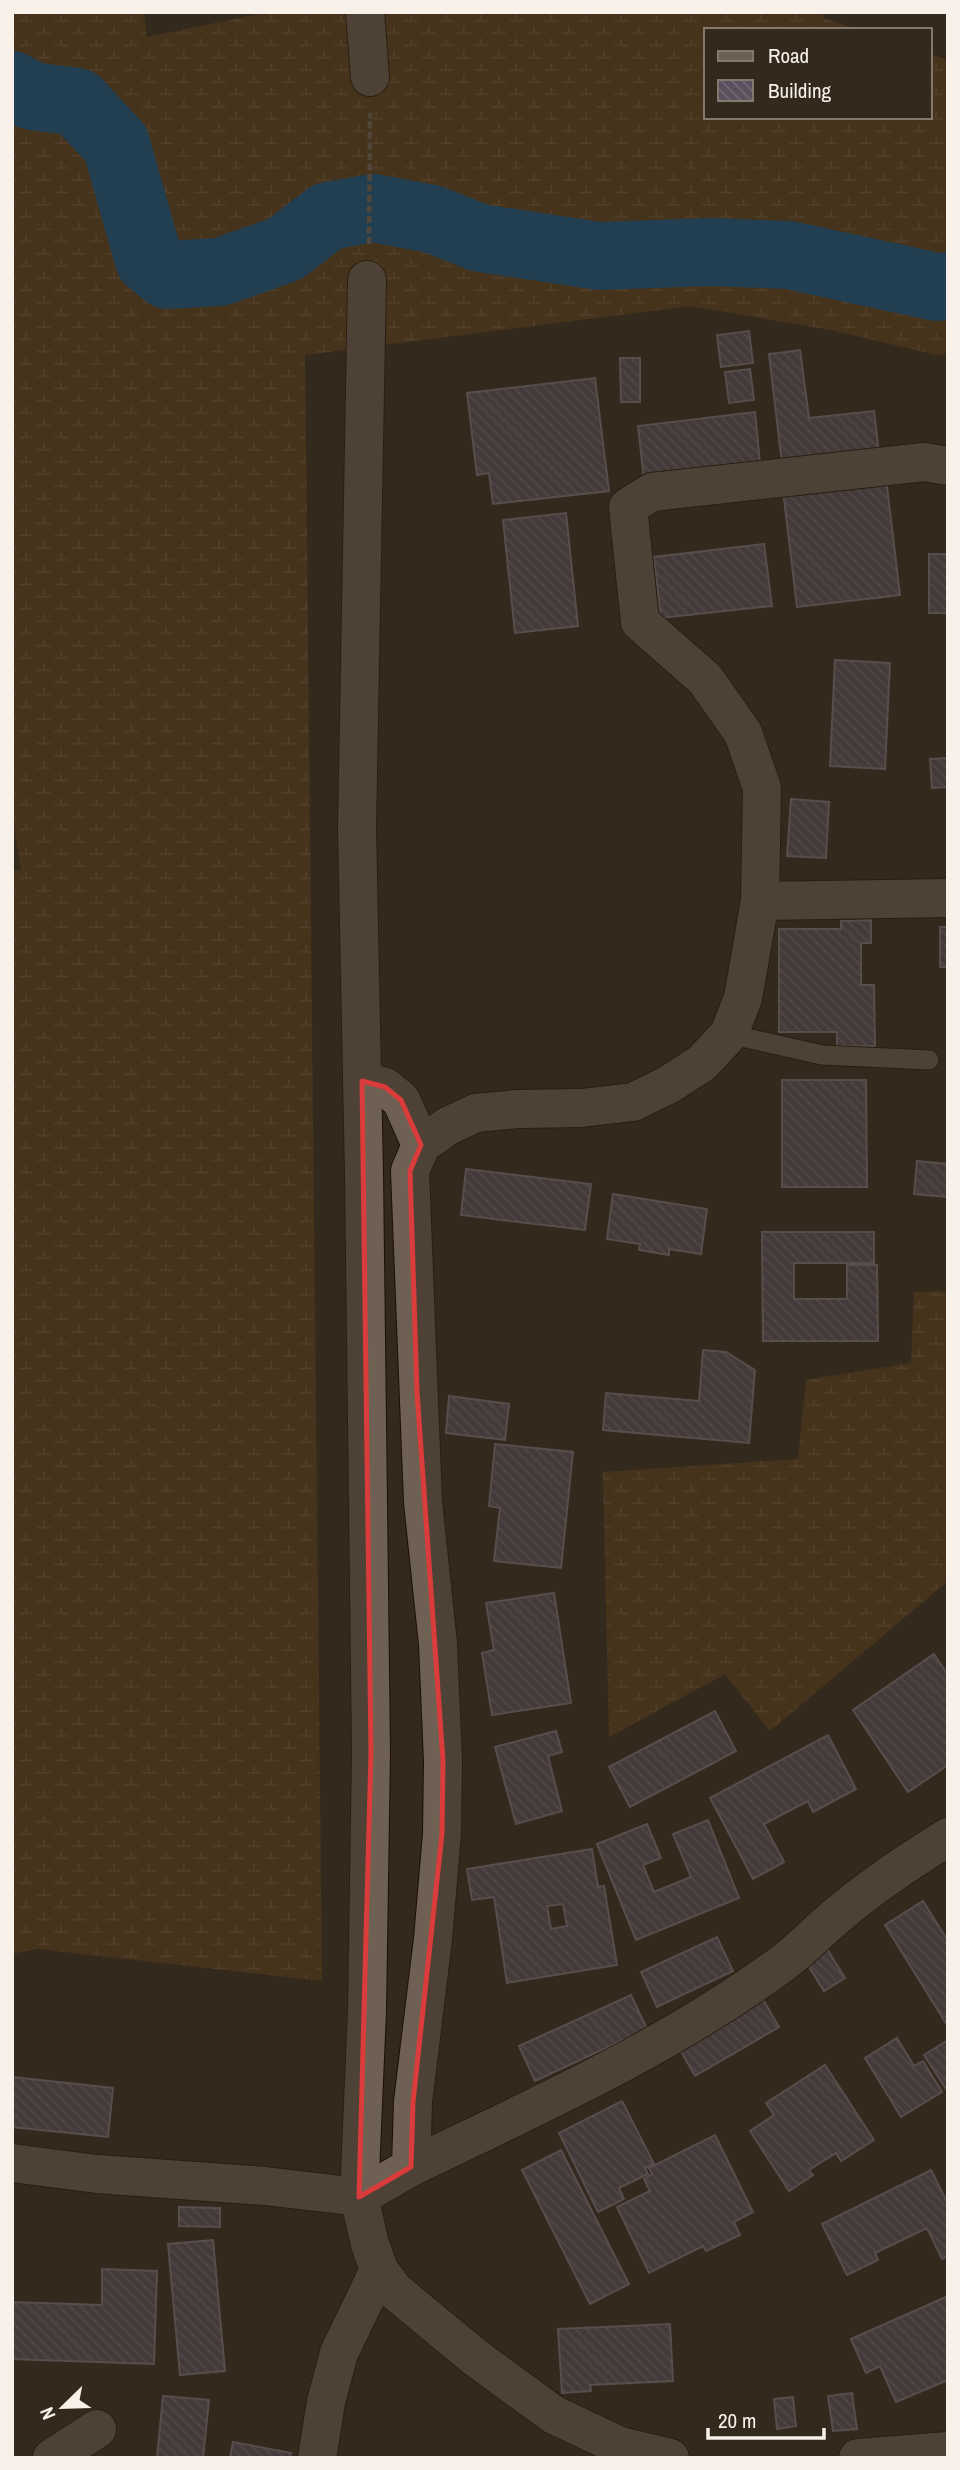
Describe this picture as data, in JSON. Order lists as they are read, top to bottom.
{
  "legend": ["Road", "Building"],
  "scale_bar": "20 m",
  "north": "bottom left"
}
